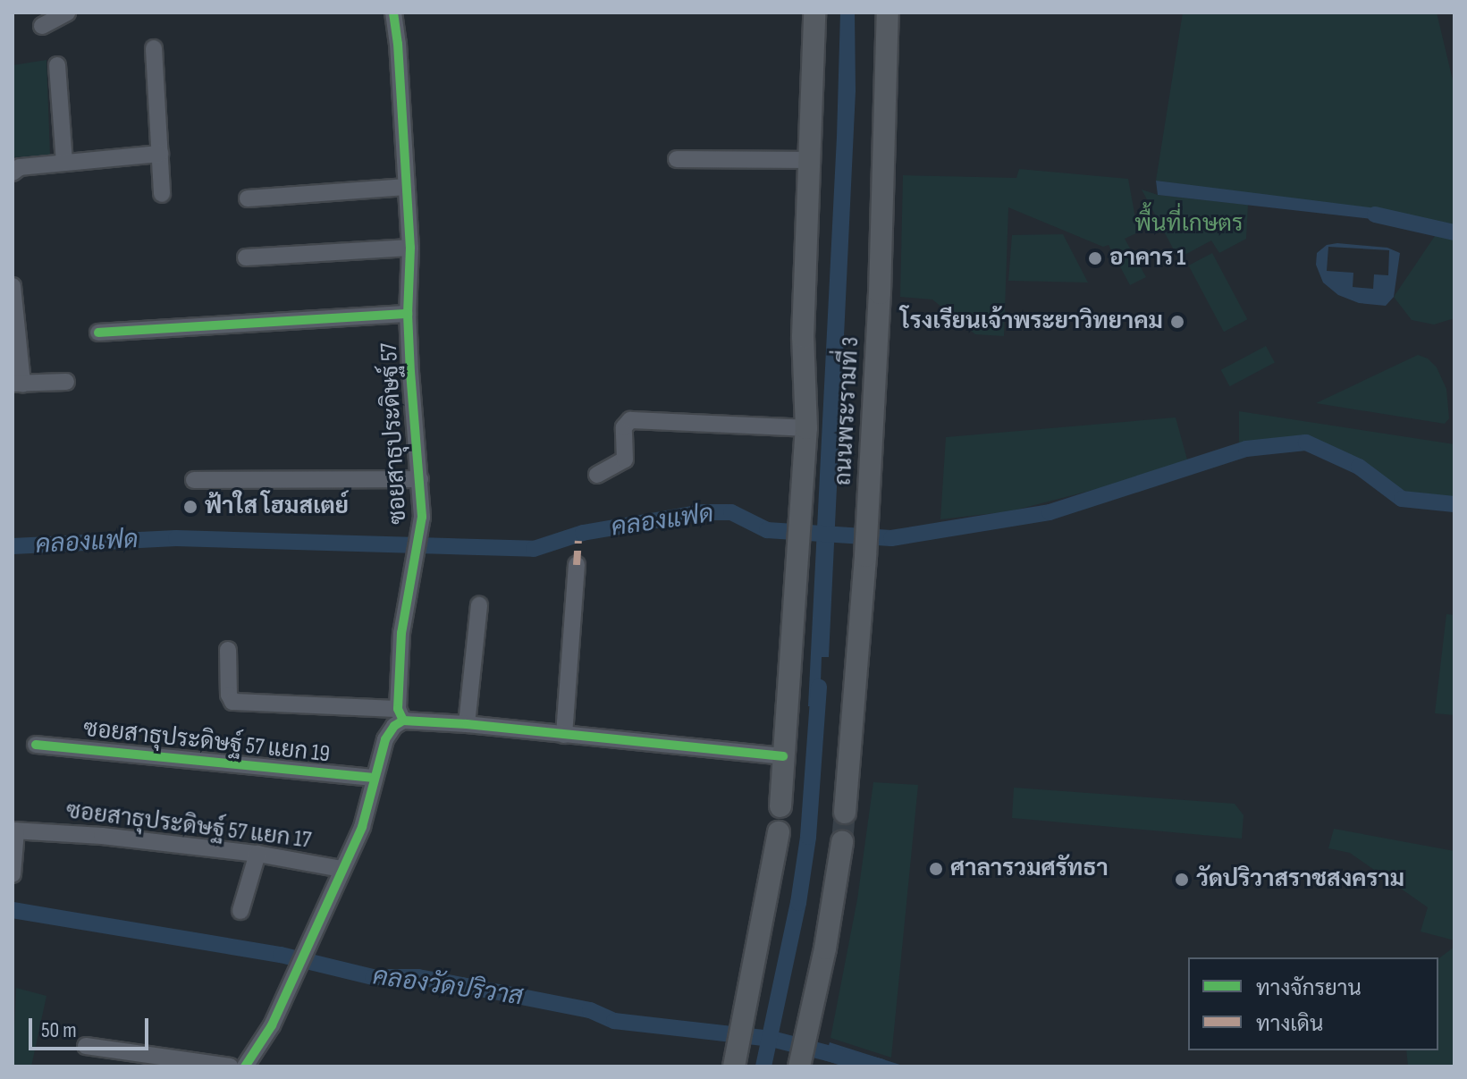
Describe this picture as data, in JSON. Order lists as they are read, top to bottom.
{
  "streets": {
    "main road": ["ถนนพระรามที่ 3"],
    "street": ["ซอยสาธุประดิษฐ์ 57", "ซอยสาธุประดิษฐ์ 57 แยก 19", "ซอยสาธุประดิษฐ์ 57 แยก 17"]
  },
  "water": ["คลองแฟด", "คลองวัดปริวาส"],
  "parks": ["พื้นที่เกษตร"],
  "places": [
    "อาคาร 1",
    "โรงเรียนเจ้าพระยาวิทยาคม",
    "ฟ้าใส โฮมสเตย์",
    "ศาลารวมศรัทธา",
    "วัดปริวาสราชสงคราม"
  ],
  "legend": ["ทางจักรยาน", "ทางเดิน"],
  "scale_bar": "50 m"
}
